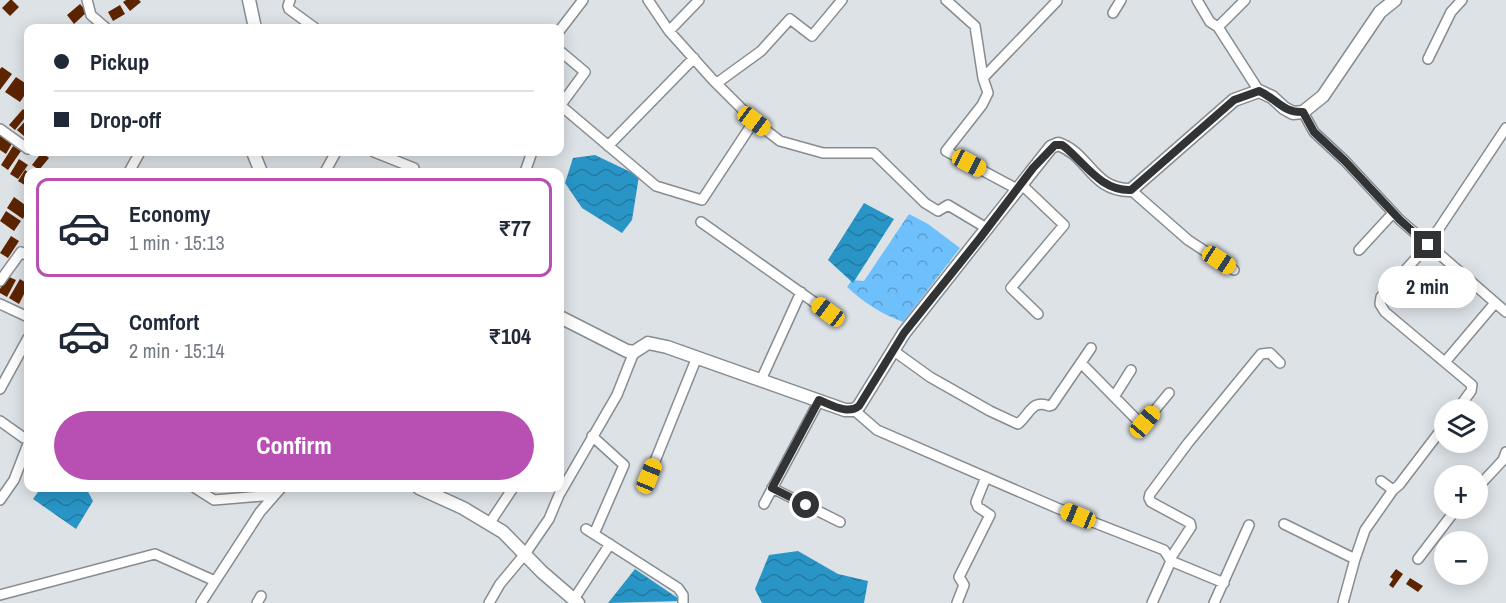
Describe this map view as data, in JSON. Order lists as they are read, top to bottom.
{
  "page": {
    "banner": ["Pickup", "Drop-off"],
    "list": [
      {
        "name": "Economy",
        "note": "1 min · 15:13",
        "value": "₹77"
      },
      {
        "name": "Comfort",
        "note": "2 min · 15:14",
        "value": "₹104"
      }
    ],
    "bubble": "2 min",
    "map_buttons": ["+", "−"],
    "buttons": "Confirm"
  }
}
